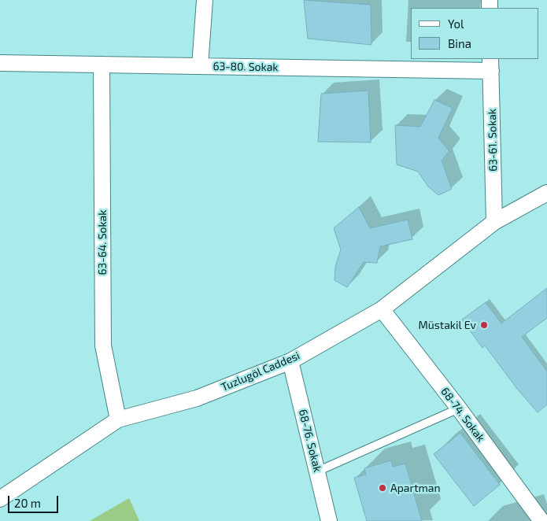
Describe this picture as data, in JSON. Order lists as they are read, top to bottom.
{
  "streets": {
    "street": [
      "63-80. Sokak",
      "63-61. Sokak",
      "63-64. Sokak",
      "Tuzlugöl Caddesi",
      "68-74. Sokak",
      "68-76. Sokak"
    ]
  },
  "crossings": [
    ["63-80. Sokak", "63-61. Sokak"],
    ["63-80. Sokak", "63-64. Sokak"],
    ["63-61. Sokak", "Tuzlugöl Caddesi"],
    ["63-64. Sokak", "Tuzlugöl Caddesi"],
    ["Tuzlugöl Caddesi", "68-74. Sokak"],
    ["Tuzlugöl Caddesi", "68-76. Sokak"]
  ],
  "places": ["Müstakil Ev", "Apartman"],
  "legend": ["Yol", "Bina"],
  "scale_bar": "20 m"
}
